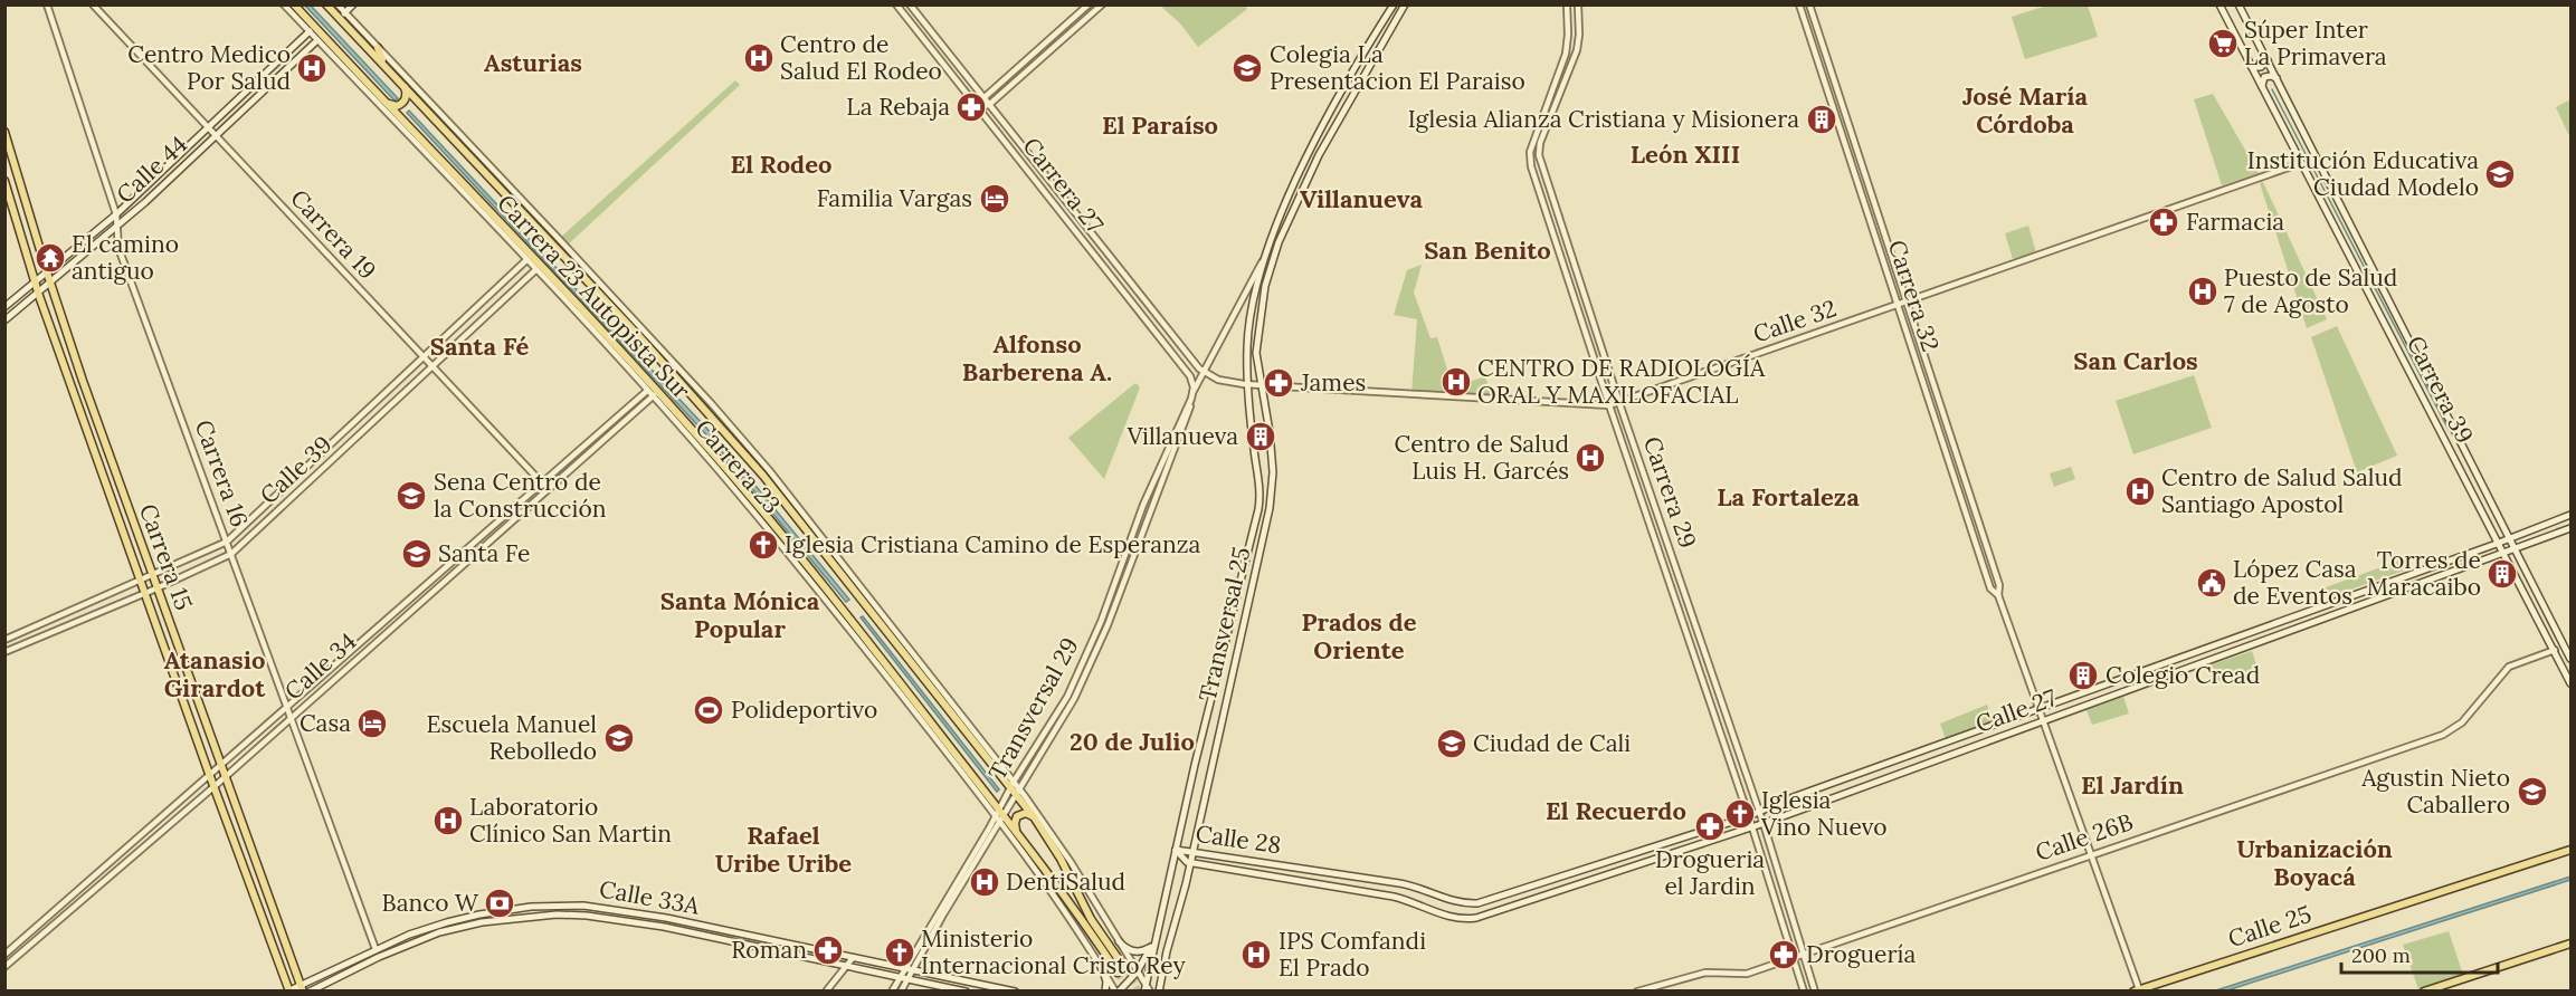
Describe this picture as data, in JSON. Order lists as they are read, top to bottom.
{
  "streets": {
    "main road": [
      "Calle 44",
      "Carrera 23 Autopista Sur",
      "Carrera 39",
      "Carrera 23",
      "Carrera 15",
      "Transversal 25",
      "Calle 27",
      "Calle 28",
      "Calle 33A",
      "Calle 25"
    ],
    "street": [
      "Carrera 27",
      "Carrera 19",
      "Carrera 32",
      "Calle 32",
      "Calle 39",
      "Carrera 16",
      "Carrera 29",
      "Calle 34",
      "Transversal 29",
      "Calle 26B"
    ]
  },
  "crossings": [
    ["Calle 44", "Carrera 19"],
    ["Calle 44", "Carrera 16"],
    ["Calle 44", "Carrera 15"],
    ["Carrera 27", "Calle 32"],
    ["Carrera 27", "Transversal 29"],
    ["Carrera 19", "Calle 39"],
    ["Carrera 19", "Calle 34"],
    ["Carrera 32", "Calle 32"],
    ["Carrera 32", "Calle 27"],
    ["Carrera 32", "Calle 26B"],
    ["Carrera 32", "Calle 25"],
    ["Carrera 23 Autopista Sur", "Carrera 23"],
    ["Carrera 23 Autopista Sur", "Calle 34"],
    ["Carrera 23 Autopista Sur", "Transversal 29"],
    ["Calle 32", "Carrera 39"],
    ["Calle 32", "Carrera 29"],
    ["Calle 32", "Transversal 25"],
    ["Calle 32", "Transversal 29"],
    ["Carrera 39", "Calle 27"],
    ["Carrera 39", "Calle 26B"],
    ["Carrera 23", "Transversal 25"],
    ["Carrera 23", "Transversal 29"],
    ["Calle 39", "Carrera 16"],
    ["Calle 39", "Carrera 15"],
    ["Carrera 16", "Calle 34"],
    ["Carrera 16", "Calle 33A"],
    ["Carrera 29", "Calle 27"],
    ["Carrera 29", "Calle 26B"],
    ["Carrera 15", "Calle 34"],
    ["Carrera 15", "Calle 33A"],
    ["Transversal 25", "Transversal 29"],
    ["Transversal 25", "Calle 28"],
    ["Transversal 29", "Calle 33A"],
    ["Calle 27", "Calle 28"]
  ],
  "districts": [
    "Asturias",
    "José María Córdoba",
    "El Paraíso",
    "León XIII",
    "El Rodeo",
    "Villanueva",
    "San Benito",
    "Alfonso Barberena A.",
    "Santa Fé",
    "San Carlos",
    "La Fortaleza",
    "Santa Mónica Popular",
    "Prados de Oriente",
    "Atanasio Girardot",
    "20 de Julio",
    "El Jardín",
    "El Recuerdo",
    "Rafael Uribe Uribe",
    "Urbanización Boyacá"
  ],
  "places": {
    "supermarket": ["Súper Inter La Primavera"],
    "hospital": [
      "Centro de Salud El Rodeo",
      "Centro Medico Por Salud",
      "Puesto de Salud 7 de Agosto",
      "CENTRO DE RADIOLOGÍA ORAL Y MAXILOFACIAL",
      "Centro de Salud Luis H. Garcés",
      "Centro de Salud Salud Santiago Apostol",
      "Laboratorio Clínico San Martin",
      "DentiSalud",
      "IPS Comfandi El Prado"
    ],
    "school or university": [
      "Colegia La Presentacion El Paraiso",
      "Institución Educativa Ciudad Modelo",
      "Sena Centro de la Construcción",
      "Santa Fe",
      "Escuela Manuel Rebolledo",
      "Ciudad de Cali",
      "Agustin Nieto Caballero"
    ],
    "pharmacy": [
      "La Rebaja",
      "Farmacia",
      "James",
      "Drogueria el Jardin",
      "Roman",
      "Droguería"
    ],
    "building": [
      "Iglesia Alianza Cristiana y Misionera",
      "Villanueva",
      "Torres de Maracaibo",
      "Colegio Cread"
    ],
    "hotel": ["Familia Vargas", "Casa"],
    "temple": ["El camino antiguo"],
    "church": ["Iglesia Cristiana Camino de Esperanza", "Iglesia Vino Nuevo", "Ministerio Internacional Cristo Rey"],
    "public building": ["López Casa de Eventos"],
    "sports": ["Polideportivo"],
    "bank": ["Banco W"]
  },
  "scale_bar": "200 m"
}
